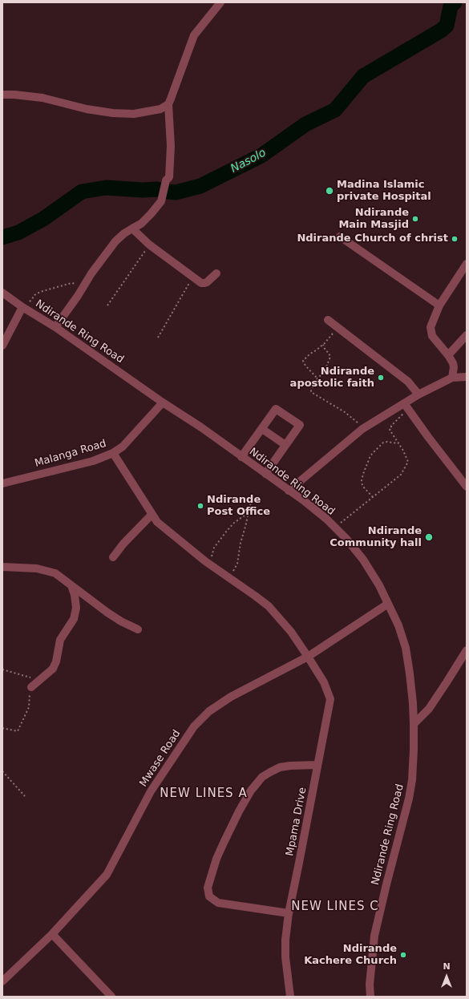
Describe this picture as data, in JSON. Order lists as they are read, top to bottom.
{
  "streets": {
    "street": [
      "Ndirande Ring Road",
      "Malanga Road",
      "Mwase Road",
      "Mpama Drive"
    ]
  },
  "crossings": [
    ["Ndirande Ring Road", "Malanga Road"],
    ["Ndirande Ring Road", "Mwase Road"],
    ["Malanga Road", "Mpama Drive"],
    ["Mwase Road", "Mpama Drive"]
  ],
  "districts": ["NEW LINES A", "NEW LINES C"],
  "water": ["Nasolo"],
  "places": [
    "Madina Islamic private Hospital",
    "Ndirande Main Masjid",
    "Ndirande Church of christ",
    "Ndirande apostolic faith",
    "Ndirande Post Office",
    "Ndirande Community hall",
    "Ndirande Kachere Church"
  ],
  "north": "top"
}
